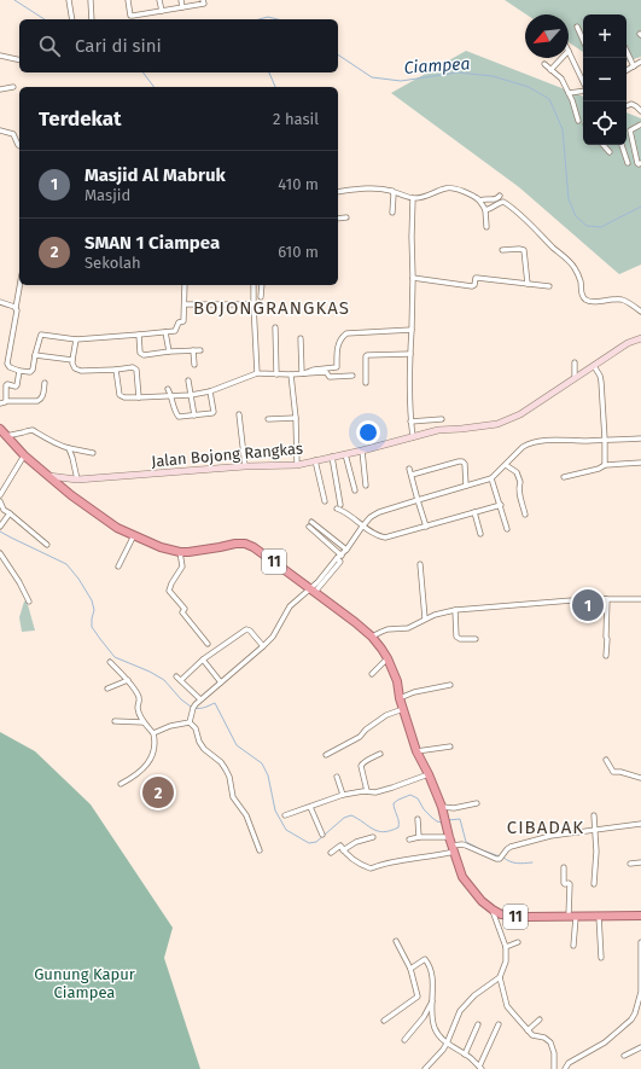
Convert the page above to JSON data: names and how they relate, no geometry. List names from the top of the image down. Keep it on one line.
{"streets":{"highway":["11"],"main road":["Jalan Bojong Rangkas"]},"crossings":[["Jalan Bojong Rangkas","11"]],"districts":["BOJONGRANGKAS","CIBADAK"],"water":["Ciampea"],"parks":["Gunung Kapur Ciampea"],"north":"bottom left","page":{"map_buttons":["+","−"],"search":"Cari di sini","heading":["Terdekat","2 hasil"],"list":[{"mark":"1","name":"Masjid Al Mabruk","note":"Masjid","value":"410 m"},{"mark":"2","name":"SMAN 1 Ciampea","note":"Sekolah","value":"610 m"}],"pins":["1","2"]}}
